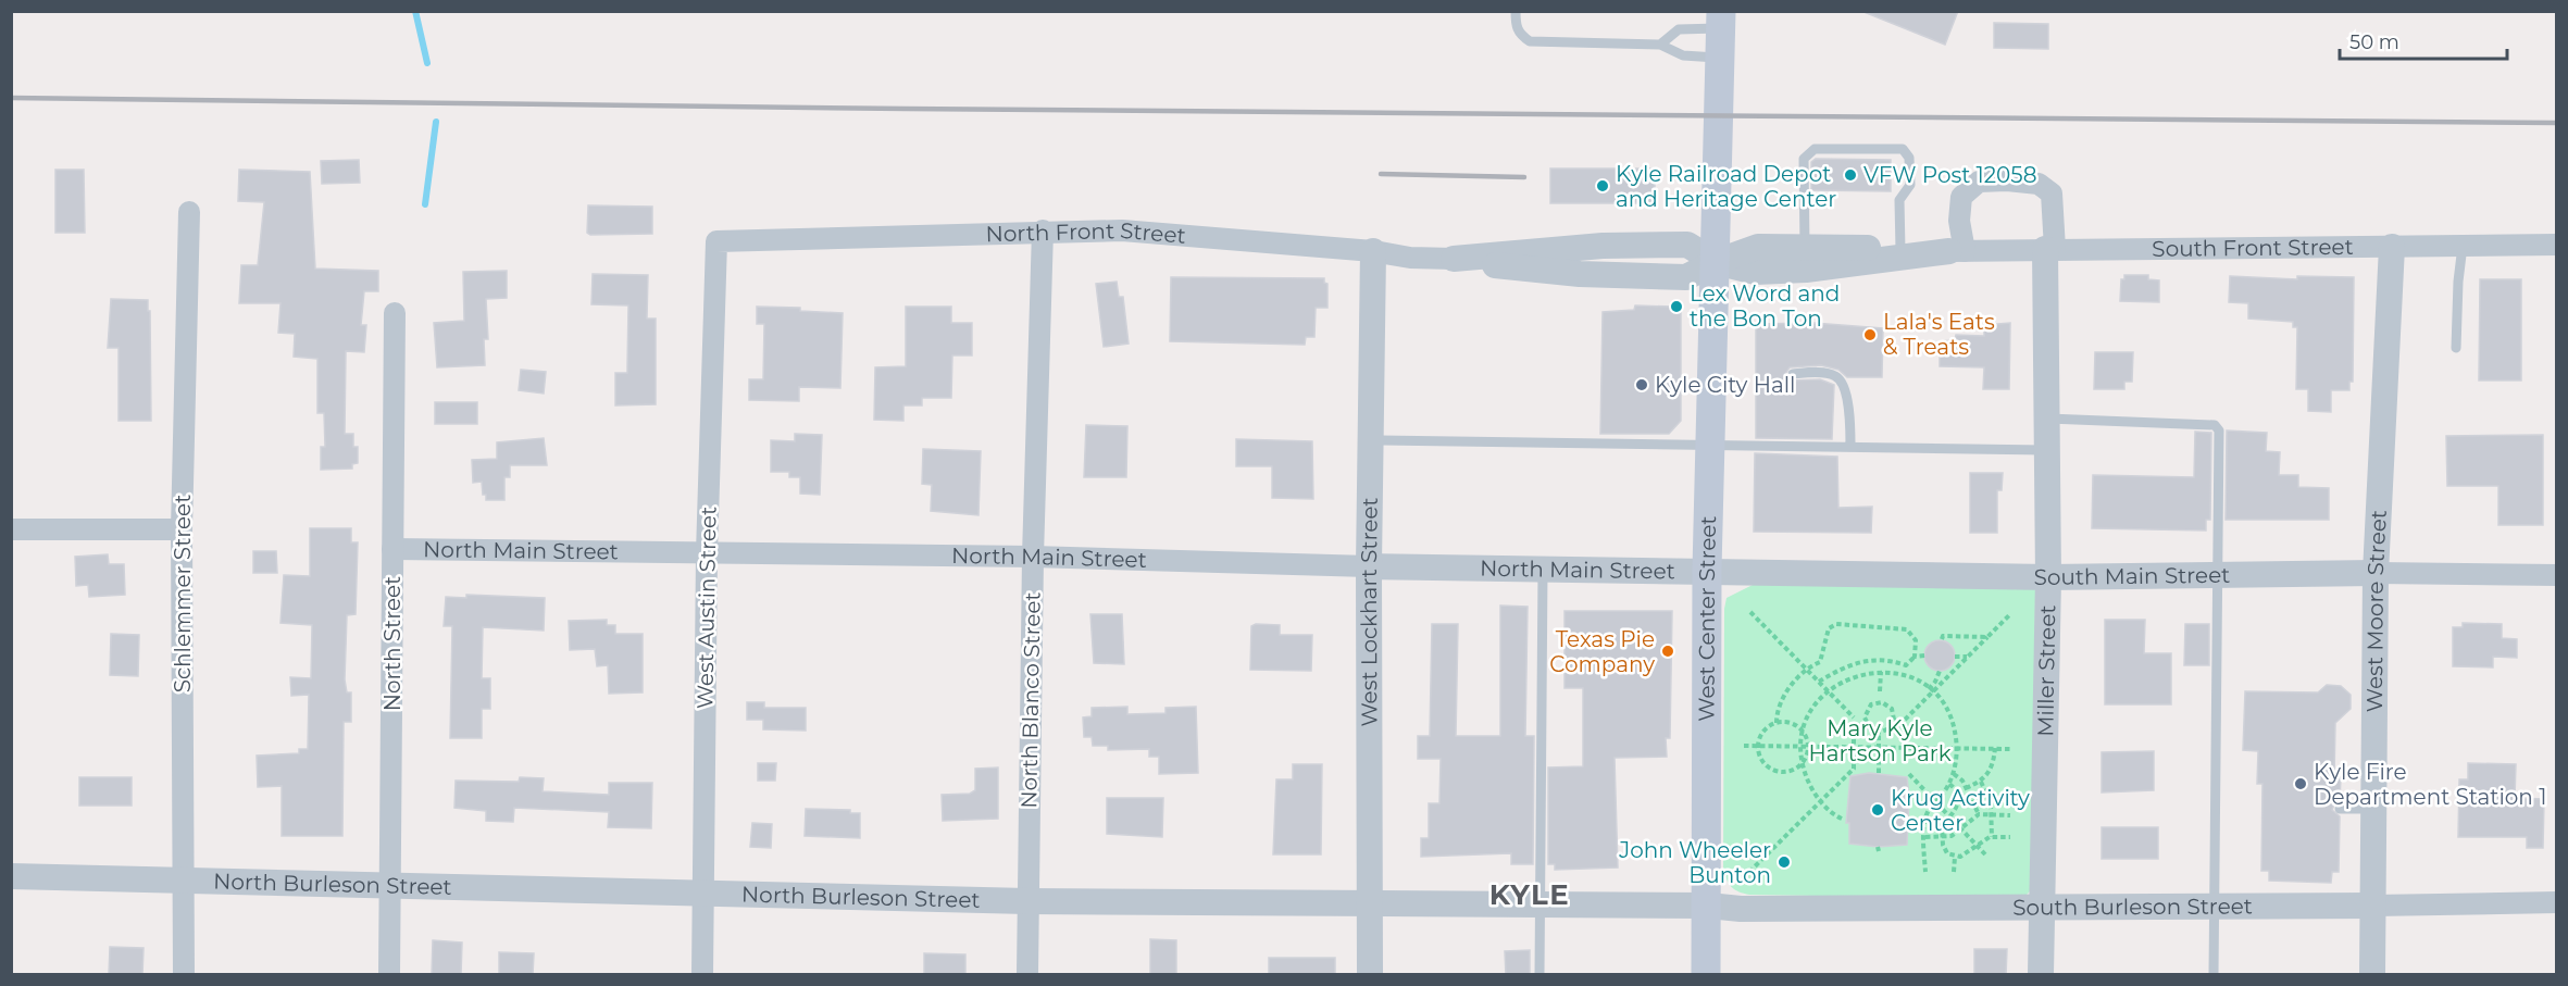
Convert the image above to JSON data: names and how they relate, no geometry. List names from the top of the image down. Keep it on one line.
{"streets":{"main road":["West Center Street"],"street":["North Front Street","South Front Street","North Main Street","South Main Street","Schlemmer Street","West Austin Street","West Moore Street","West Lockhart Street","North Street","Miller Street","North Blanco Street","North Burleson Street","South Burleson Street"]},"crossings":[["North Front Street","South Front Street"],["North Front Street","West Austin Street"],["North Front Street","West Lockhart Street"],["North Front Street","West Center Street"],["North Front Street","North Blanco Street"],["South Front Street","West Moore Street"],["South Front Street","West Center Street"],["South Front Street","Miller Street"],["North Main Street","South Main Street"],["North Main Street","West Austin Street"],["North Main Street","West Lockhart Street"],["North Main Street","West Center Street"],["North Main Street","North Street"],["North Main Street","North Blanco Street"],["South Main Street","West Moore Street"],["South Main Street","West Center Street"],["South Main Street","Miller Street"],["Schlemmer Street","North Burleson Street"],["West Austin Street","North Burleson Street"],["West Moore Street","South Burleson Street"],["West Lockhart Street","North Burleson Street"],["West Center Street","North Burleson Street"],["West Center Street","South Burleson Street"],["North Street","North Burleson Street"],["Miller Street","South Burleson Street"],["North Blanco Street","North Burleson Street"],["North Burleson Street","South Burleson Street"]],"districts":["KYLE"],"parks":["Mary Kyle Hartson Park"],"places":["VFW Post 12058","Kyle Railroad Depot and Heritage Center","Lex Word and the Bon Ton","Lala's Eats & Treats","Kyle City Hall","Texas Pie Company","Kyle Fire Department Station 1","Krug Activity Center","John Wheeler Bunton"],"scale_bar":"50 m"}
